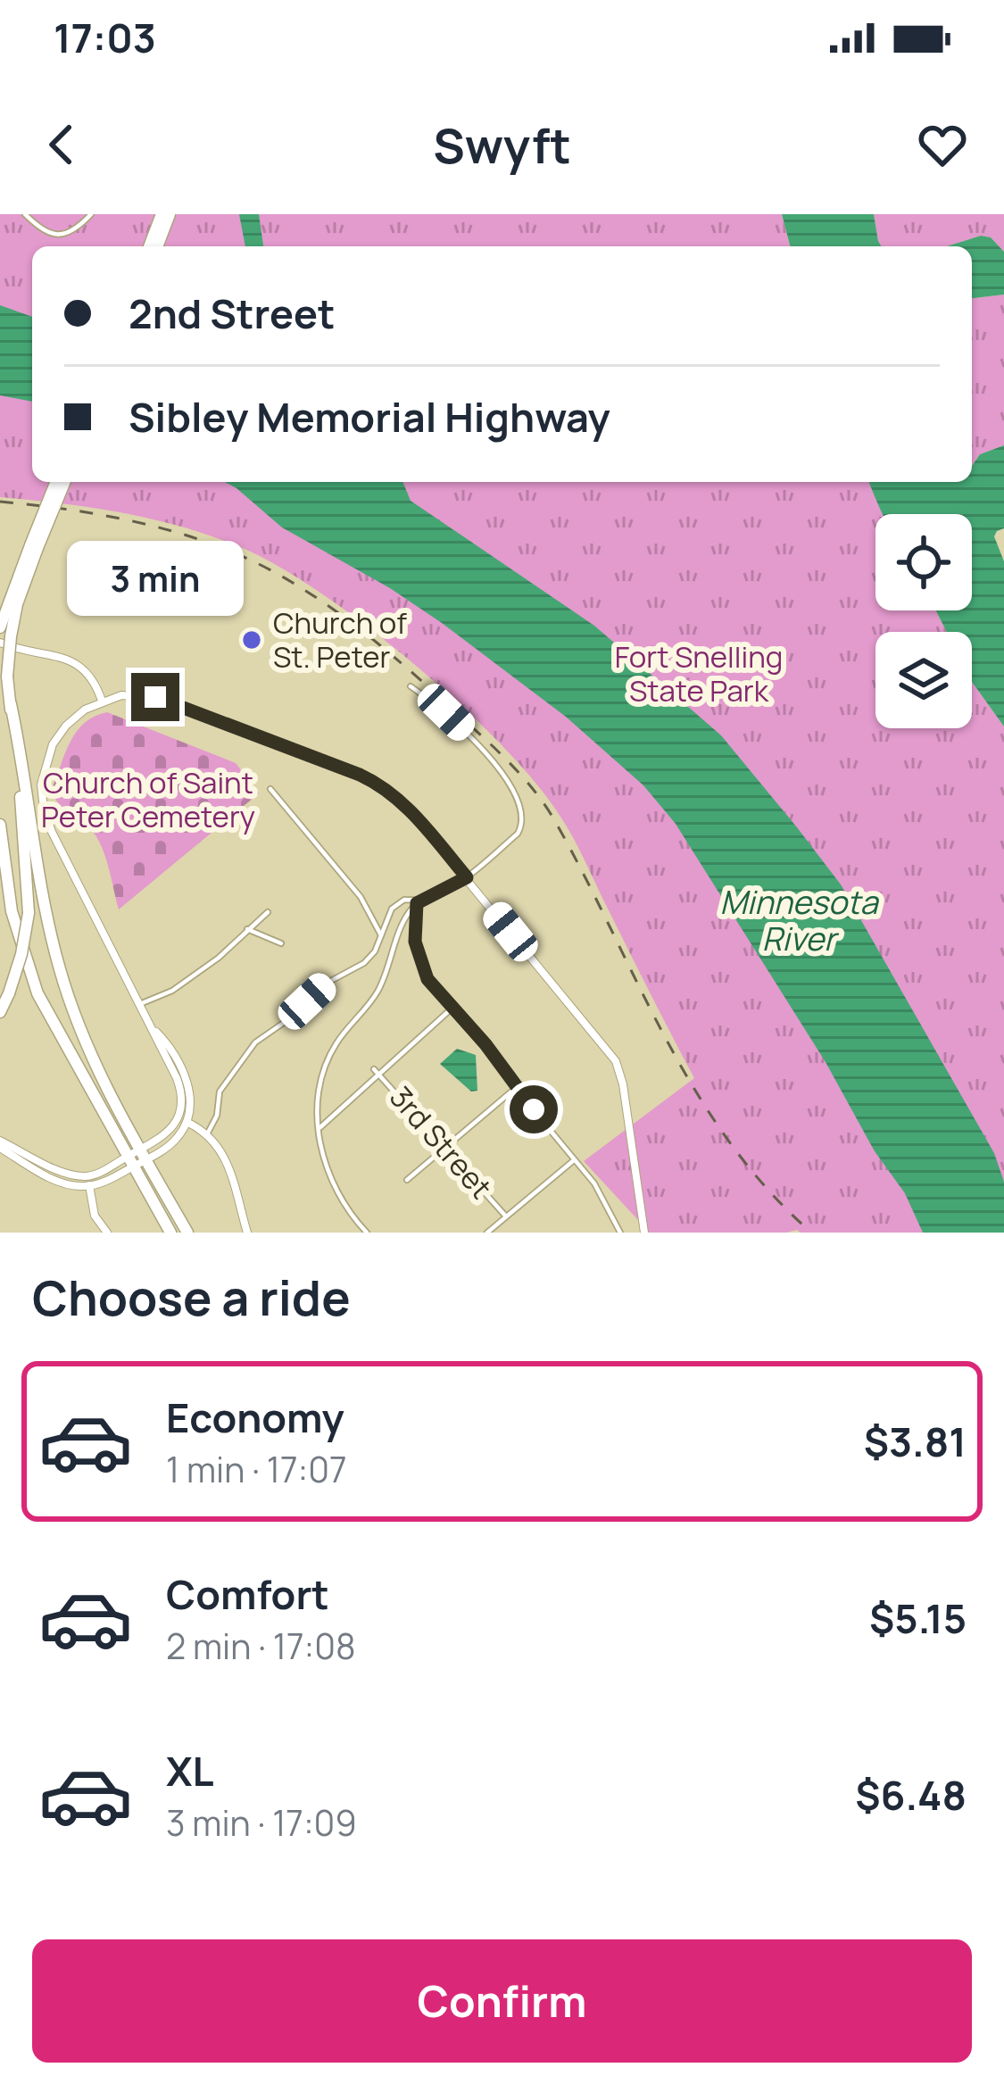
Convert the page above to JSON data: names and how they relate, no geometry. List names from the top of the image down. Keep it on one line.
{"streets":{"street":["3rd Street"]},"water":["Minnesota River"],"parks":["Fort Snelling State Park","Church of Saint Peter Cemetery"],"places":["Church of St. Peter"],"page":{"status":"17:03","header":"Swyft","banner":["2nd Street","Sibley Memorial Highway"],"bubble":"3 min","heading":"Choose a ride","list":[{"name":"Economy","note":"1 min · 17:07","value":"$3.81"},{"name":"Comfort","note":"2 min · 17:08","value":"$5.15"},{"name":"XL","note":"3 min · 17:09","value":"$6.48"}],"buttons":"Confirm"}}
